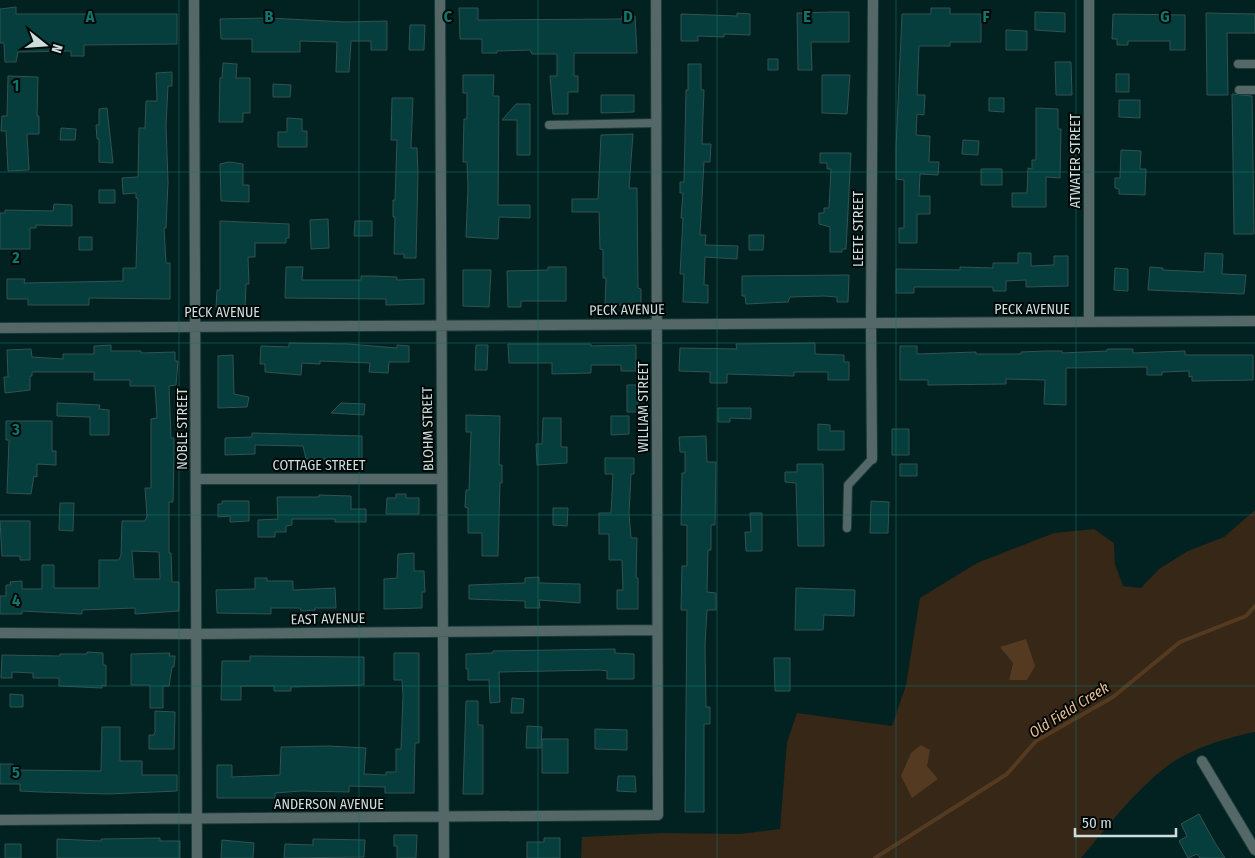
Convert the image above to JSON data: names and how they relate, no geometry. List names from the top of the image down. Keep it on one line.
{"streets":{"street":["ATWATER STREET","LEETE STREET","PECK AVENUE","WILLIAM STREET","NOBLE STREET","BLOHM STREET","COTTAGE STREET","EAST AVENUE","ANDERSON AVENUE"]},"crossings":[["ATWATER STREET","PECK AVENUE"],["LEETE STREET","PECK AVENUE"],["PECK AVENUE","WILLIAM STREET"],["PECK AVENUE","NOBLE STREET"],["PECK AVENUE","BLOHM STREET"],["WILLIAM STREET","EAST AVENUE"],["WILLIAM STREET","ANDERSON AVENUE"],["NOBLE STREET","COTTAGE STREET"],["NOBLE STREET","EAST AVENUE"],["NOBLE STREET","ANDERSON AVENUE"],["BLOHM STREET","COTTAGE STREET"],["BLOHM STREET","EAST AVENUE"],["BLOHM STREET","ANDERSON AVENUE"]],"water":["Old Field Creek"],"scale_bar":"50 m","north":"right","grid":{"columns":["A","B","C","D","E","F","G"],"rows":["1","2","3","4","5"]}}
